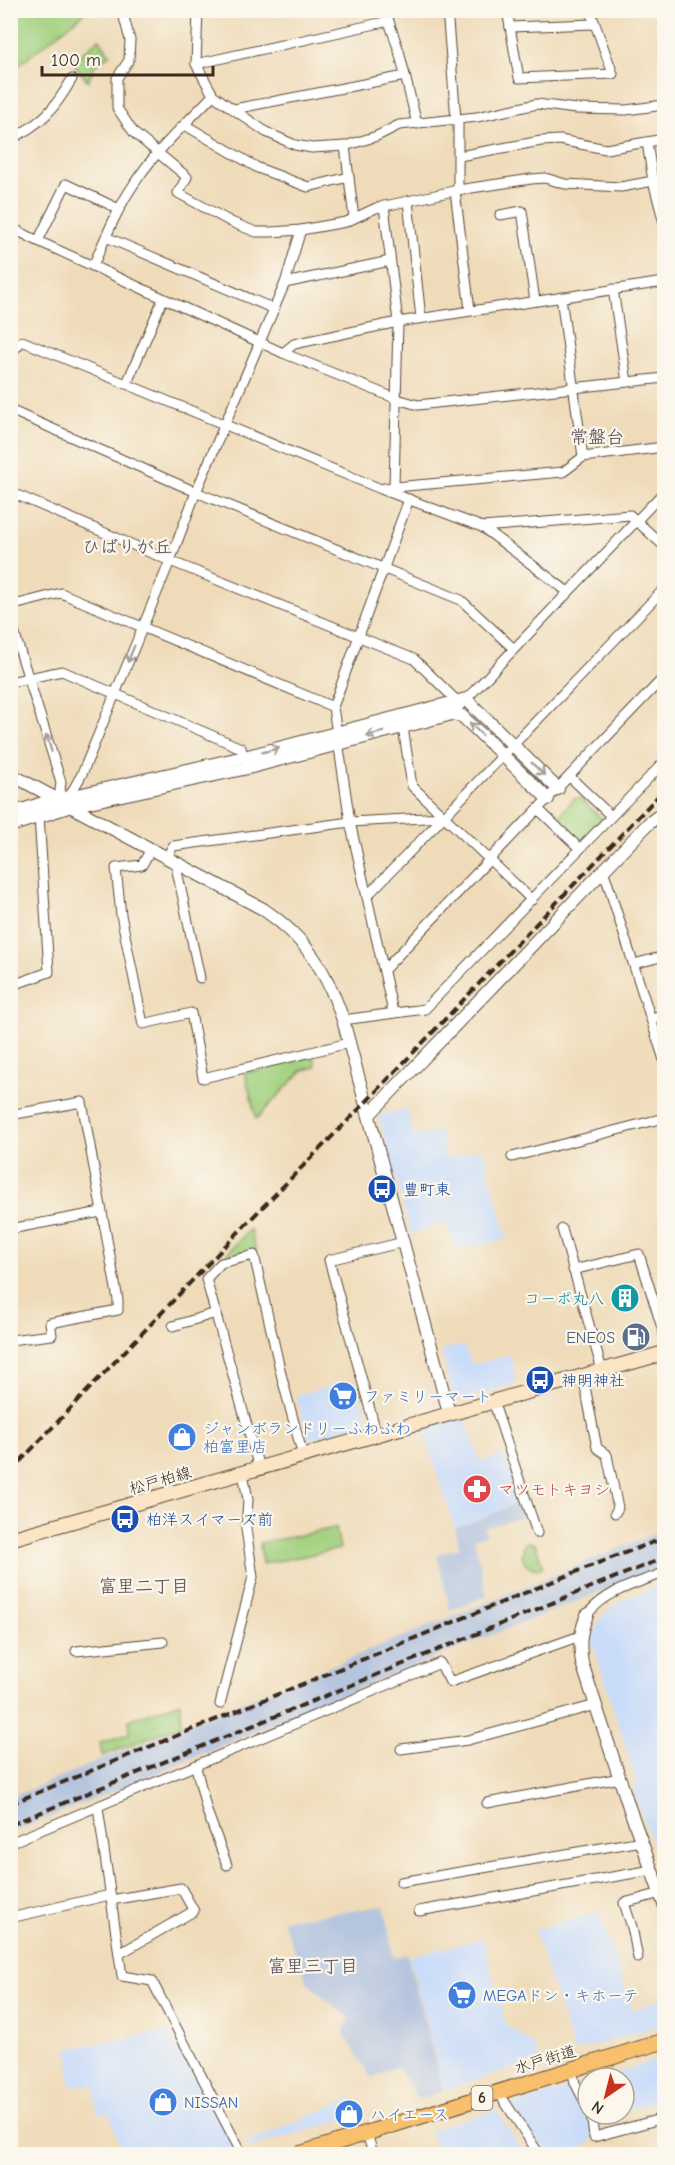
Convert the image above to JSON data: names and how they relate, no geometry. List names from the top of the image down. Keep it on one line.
{"streets":{"highway":["水戸街道","6"],"main road":["松戸柏線"]},"districts":["常盤台","ひばりが丘","富里二丁目","富里三丁目"],"places":{"bus stop":["豊町東","神明神社","柏洋スイマーズ前"],"building":["コーポ丸八"],"fuel station":["ENEOS"],"supermarket":["ファミリーマート","MEGAドン・キホーテ"],"shop":["ジャンボランドリーふわふわ 柏富里店","NISSAN","ハイエース"],"pharmacy":["マツモトキヨシ"]},"scale_bar":"100 m","north":"bottom left"}
